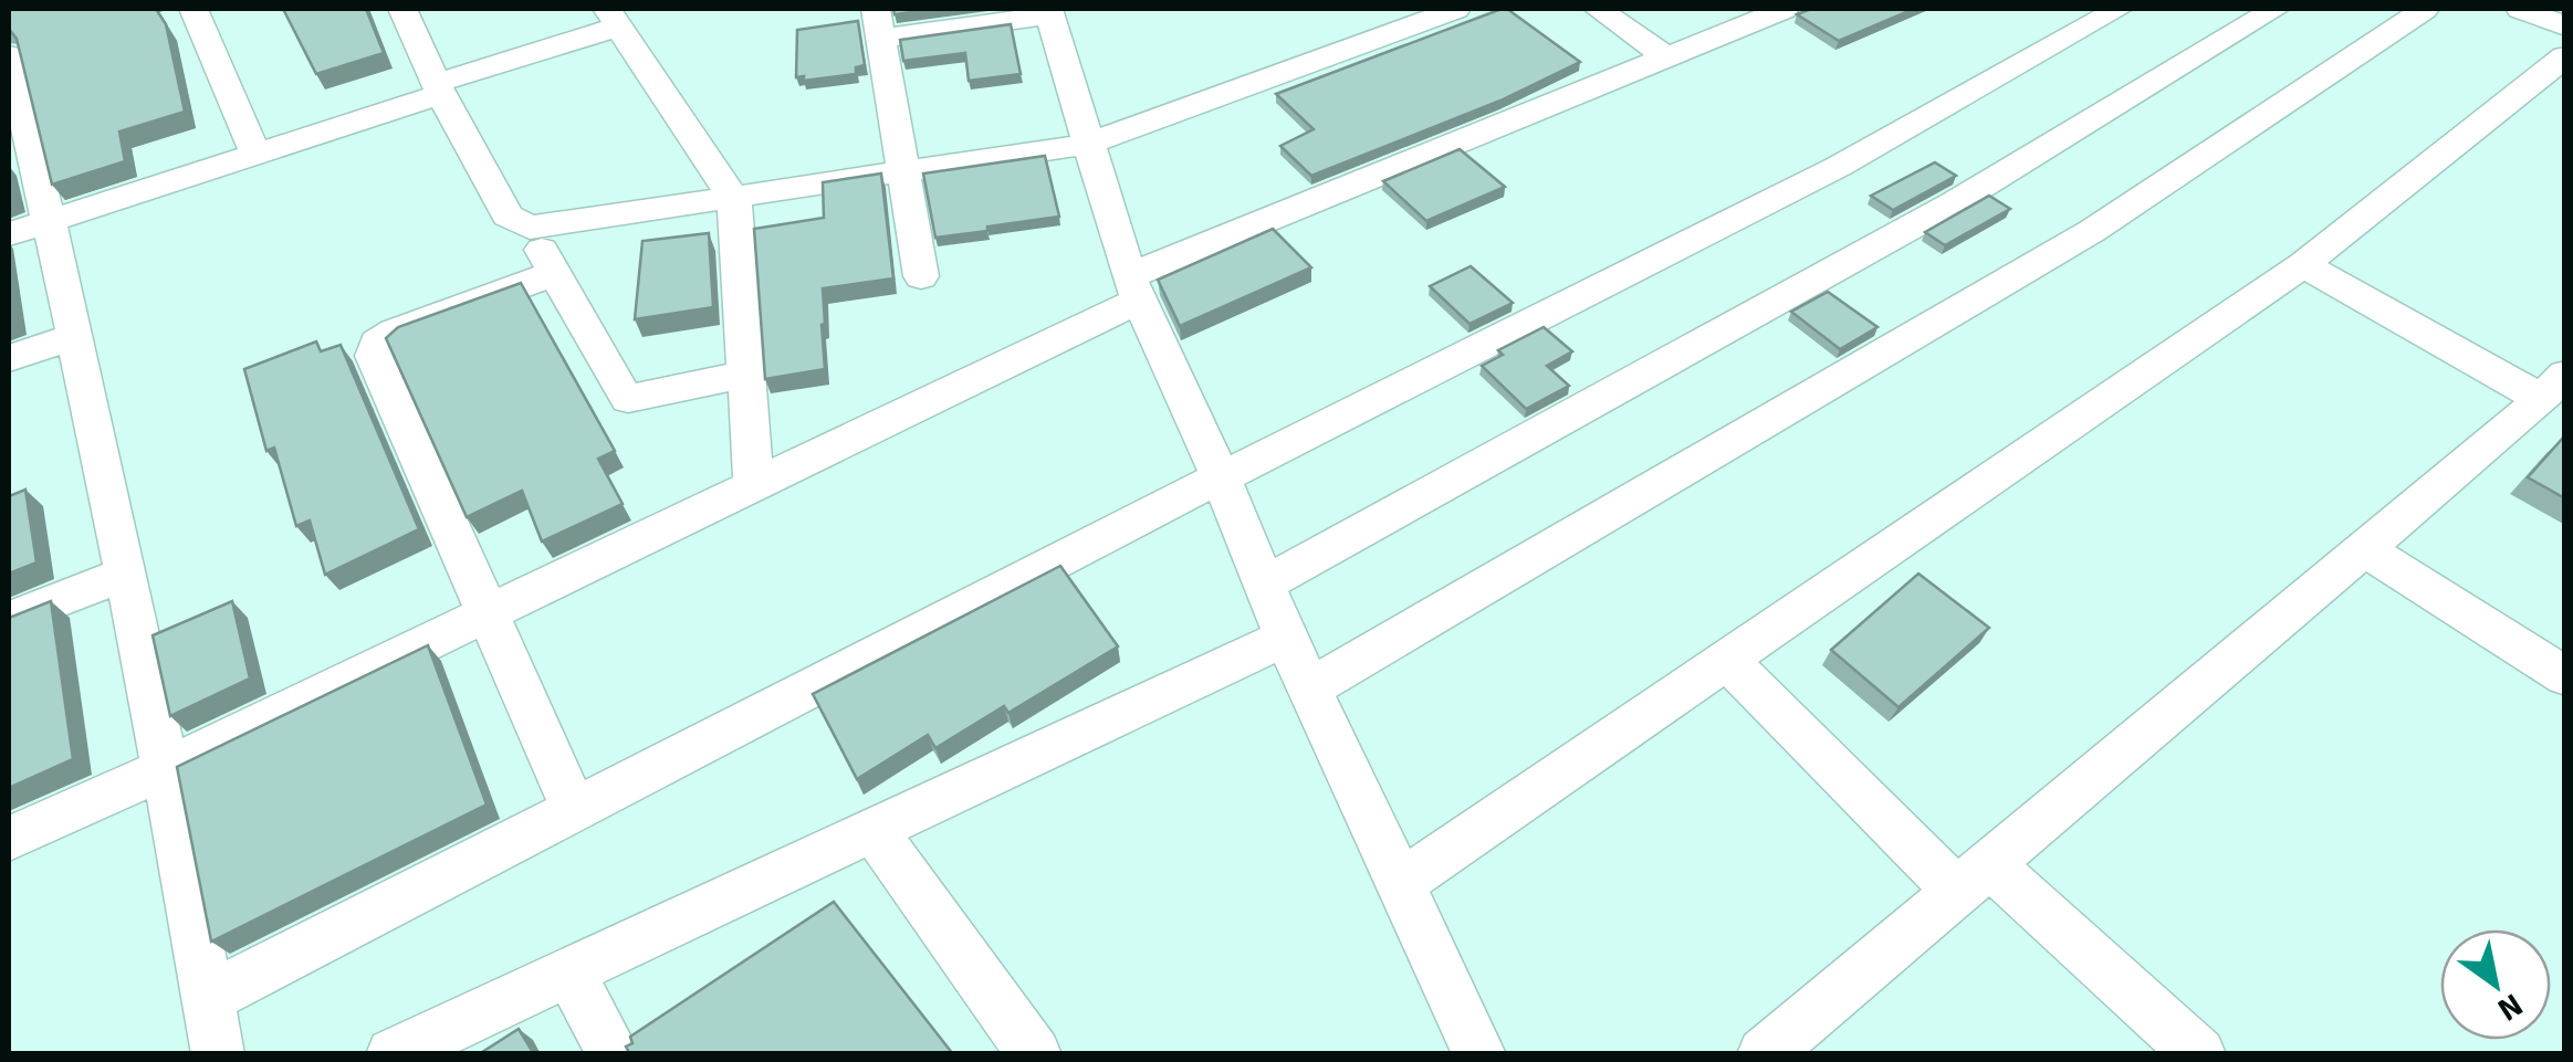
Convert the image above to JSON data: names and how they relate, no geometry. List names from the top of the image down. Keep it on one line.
{"north":"bottom right"}
